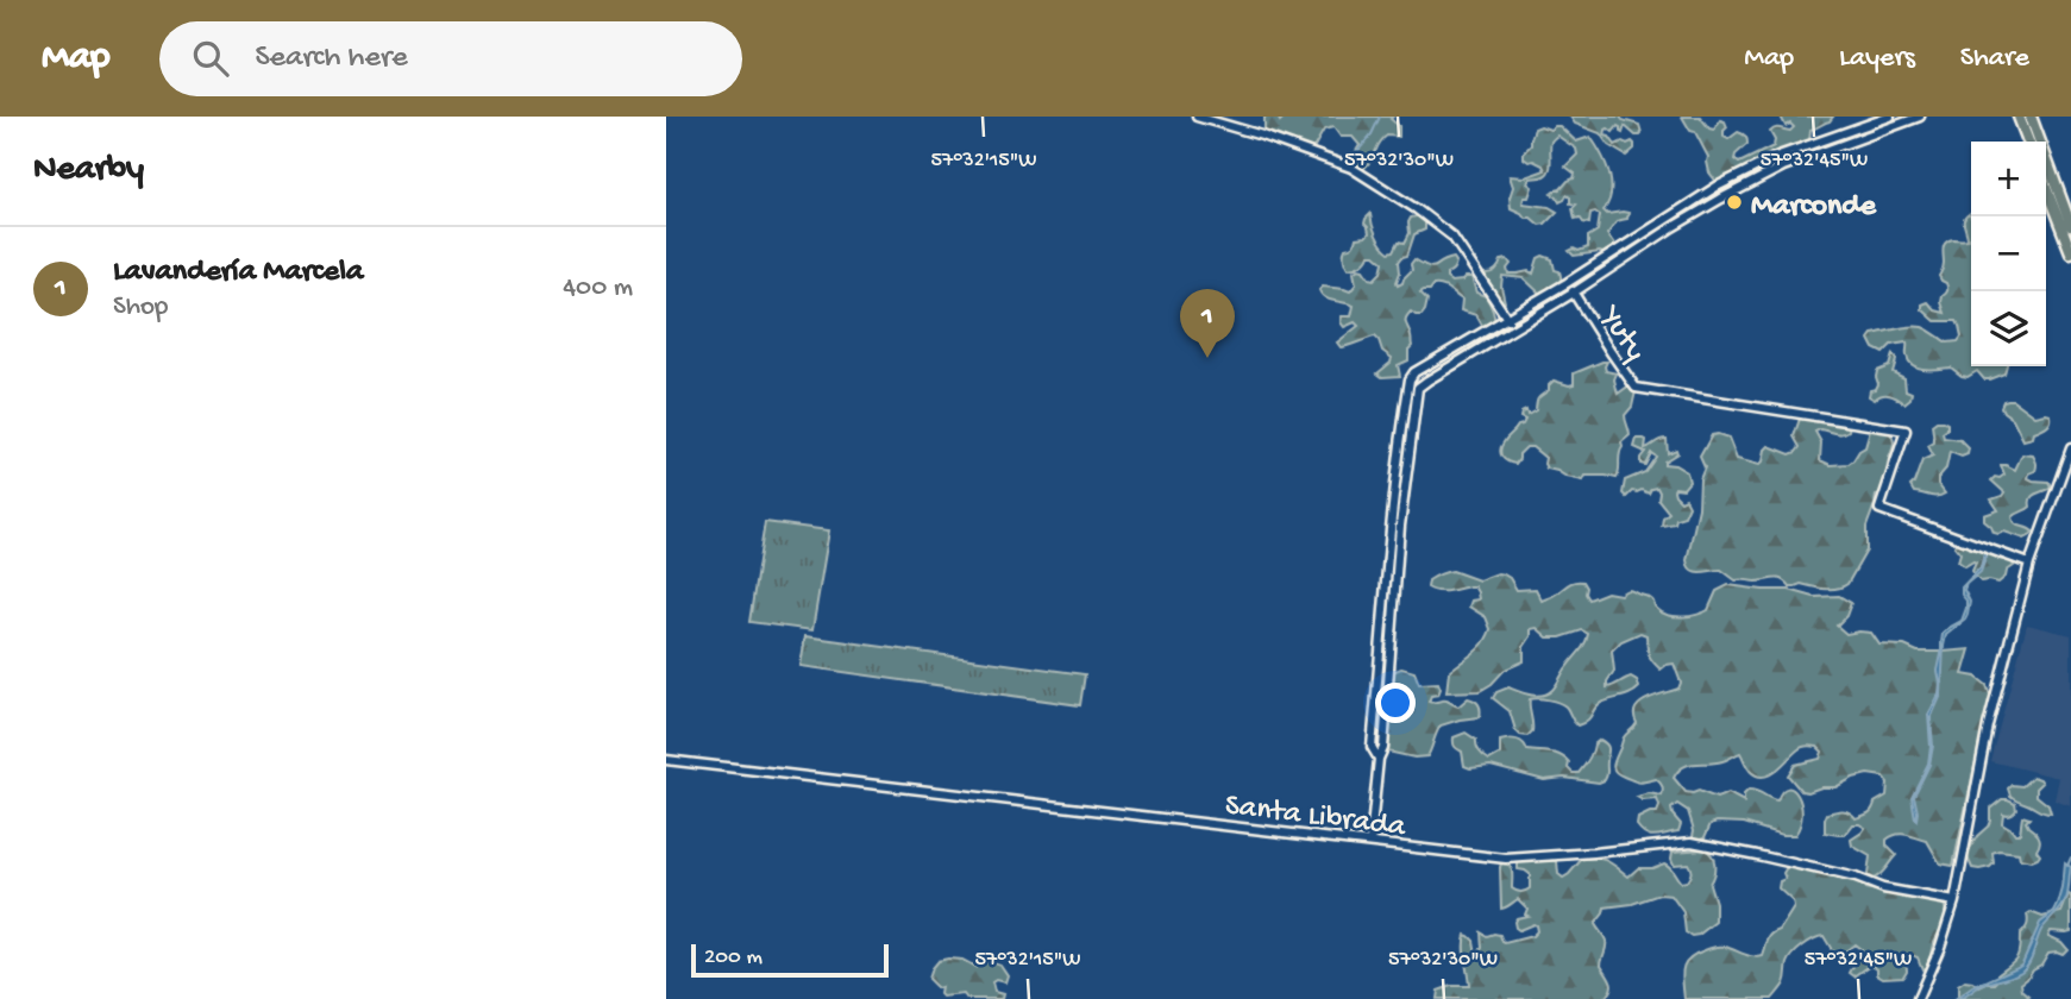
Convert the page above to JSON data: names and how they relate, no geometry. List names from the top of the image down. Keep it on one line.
{"streets":{"street":["Yuty","Santa Librada"]},"places":["Marconde"],"scale_bar":"200 m","page":{"header":"Map","search":"Search here","nav":["Map","Layers","Share"],"heading":"Nearby","map_buttons":["+","−"],"list":[{"mark":"1","name":"Lavandería Marcela","note":"Shop","value":"400 m"}],"pins":"1","scale":"200 m"},"coordinates":["57°32'15\"W","57°32'30\"W","57°32'45\"W"]}
